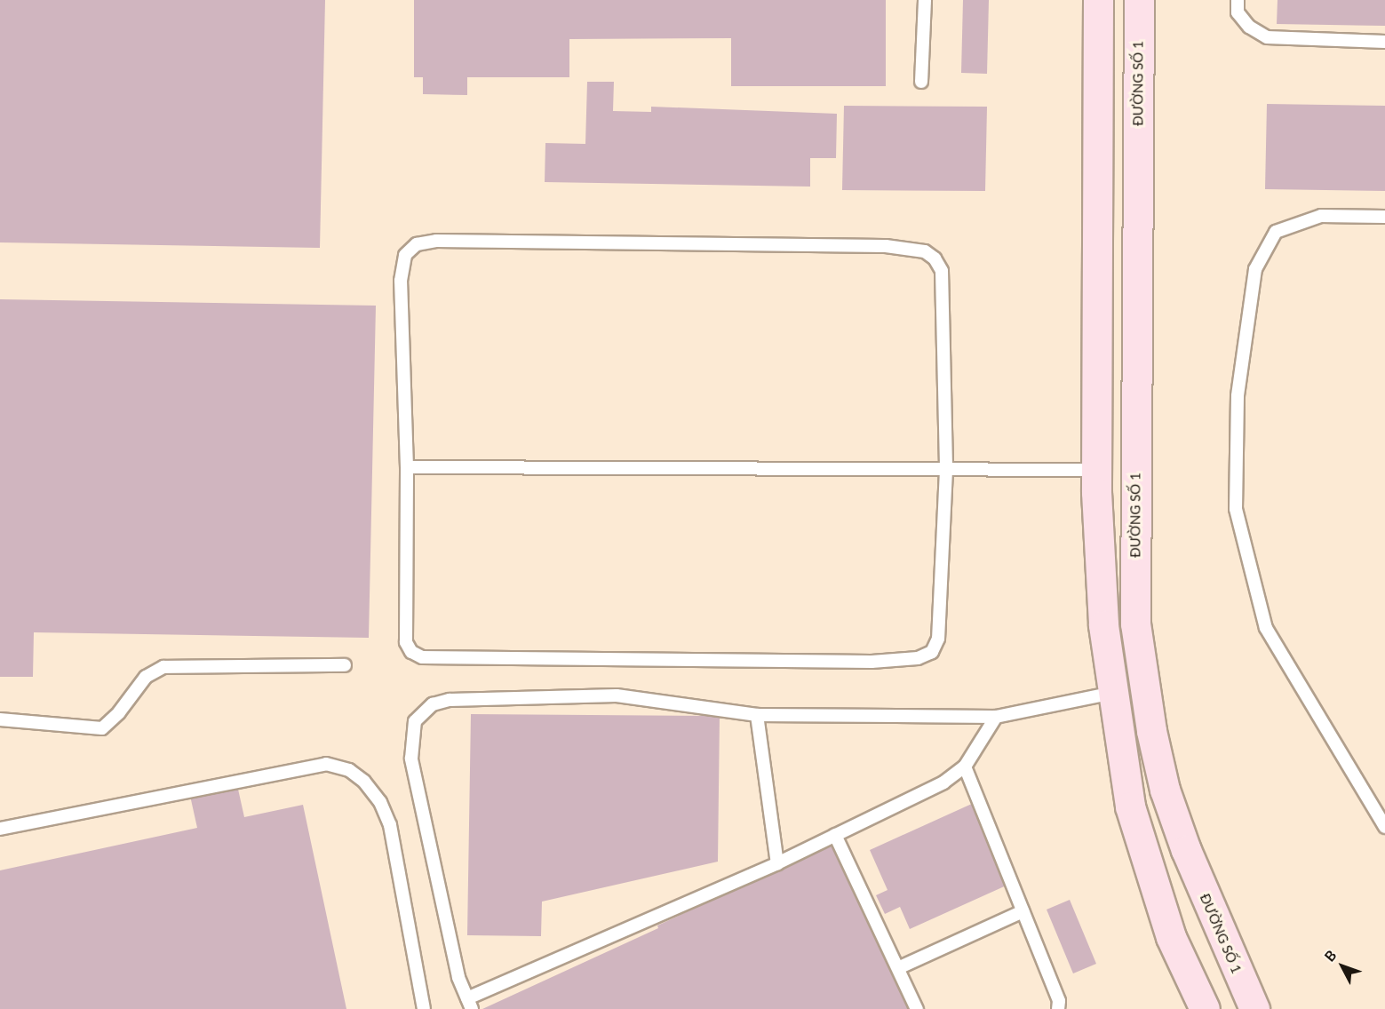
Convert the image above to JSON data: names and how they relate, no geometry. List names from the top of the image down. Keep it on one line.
{"streets":{"street":["ĐƯỜNG SỐ 1"]},"north":"top left"}
